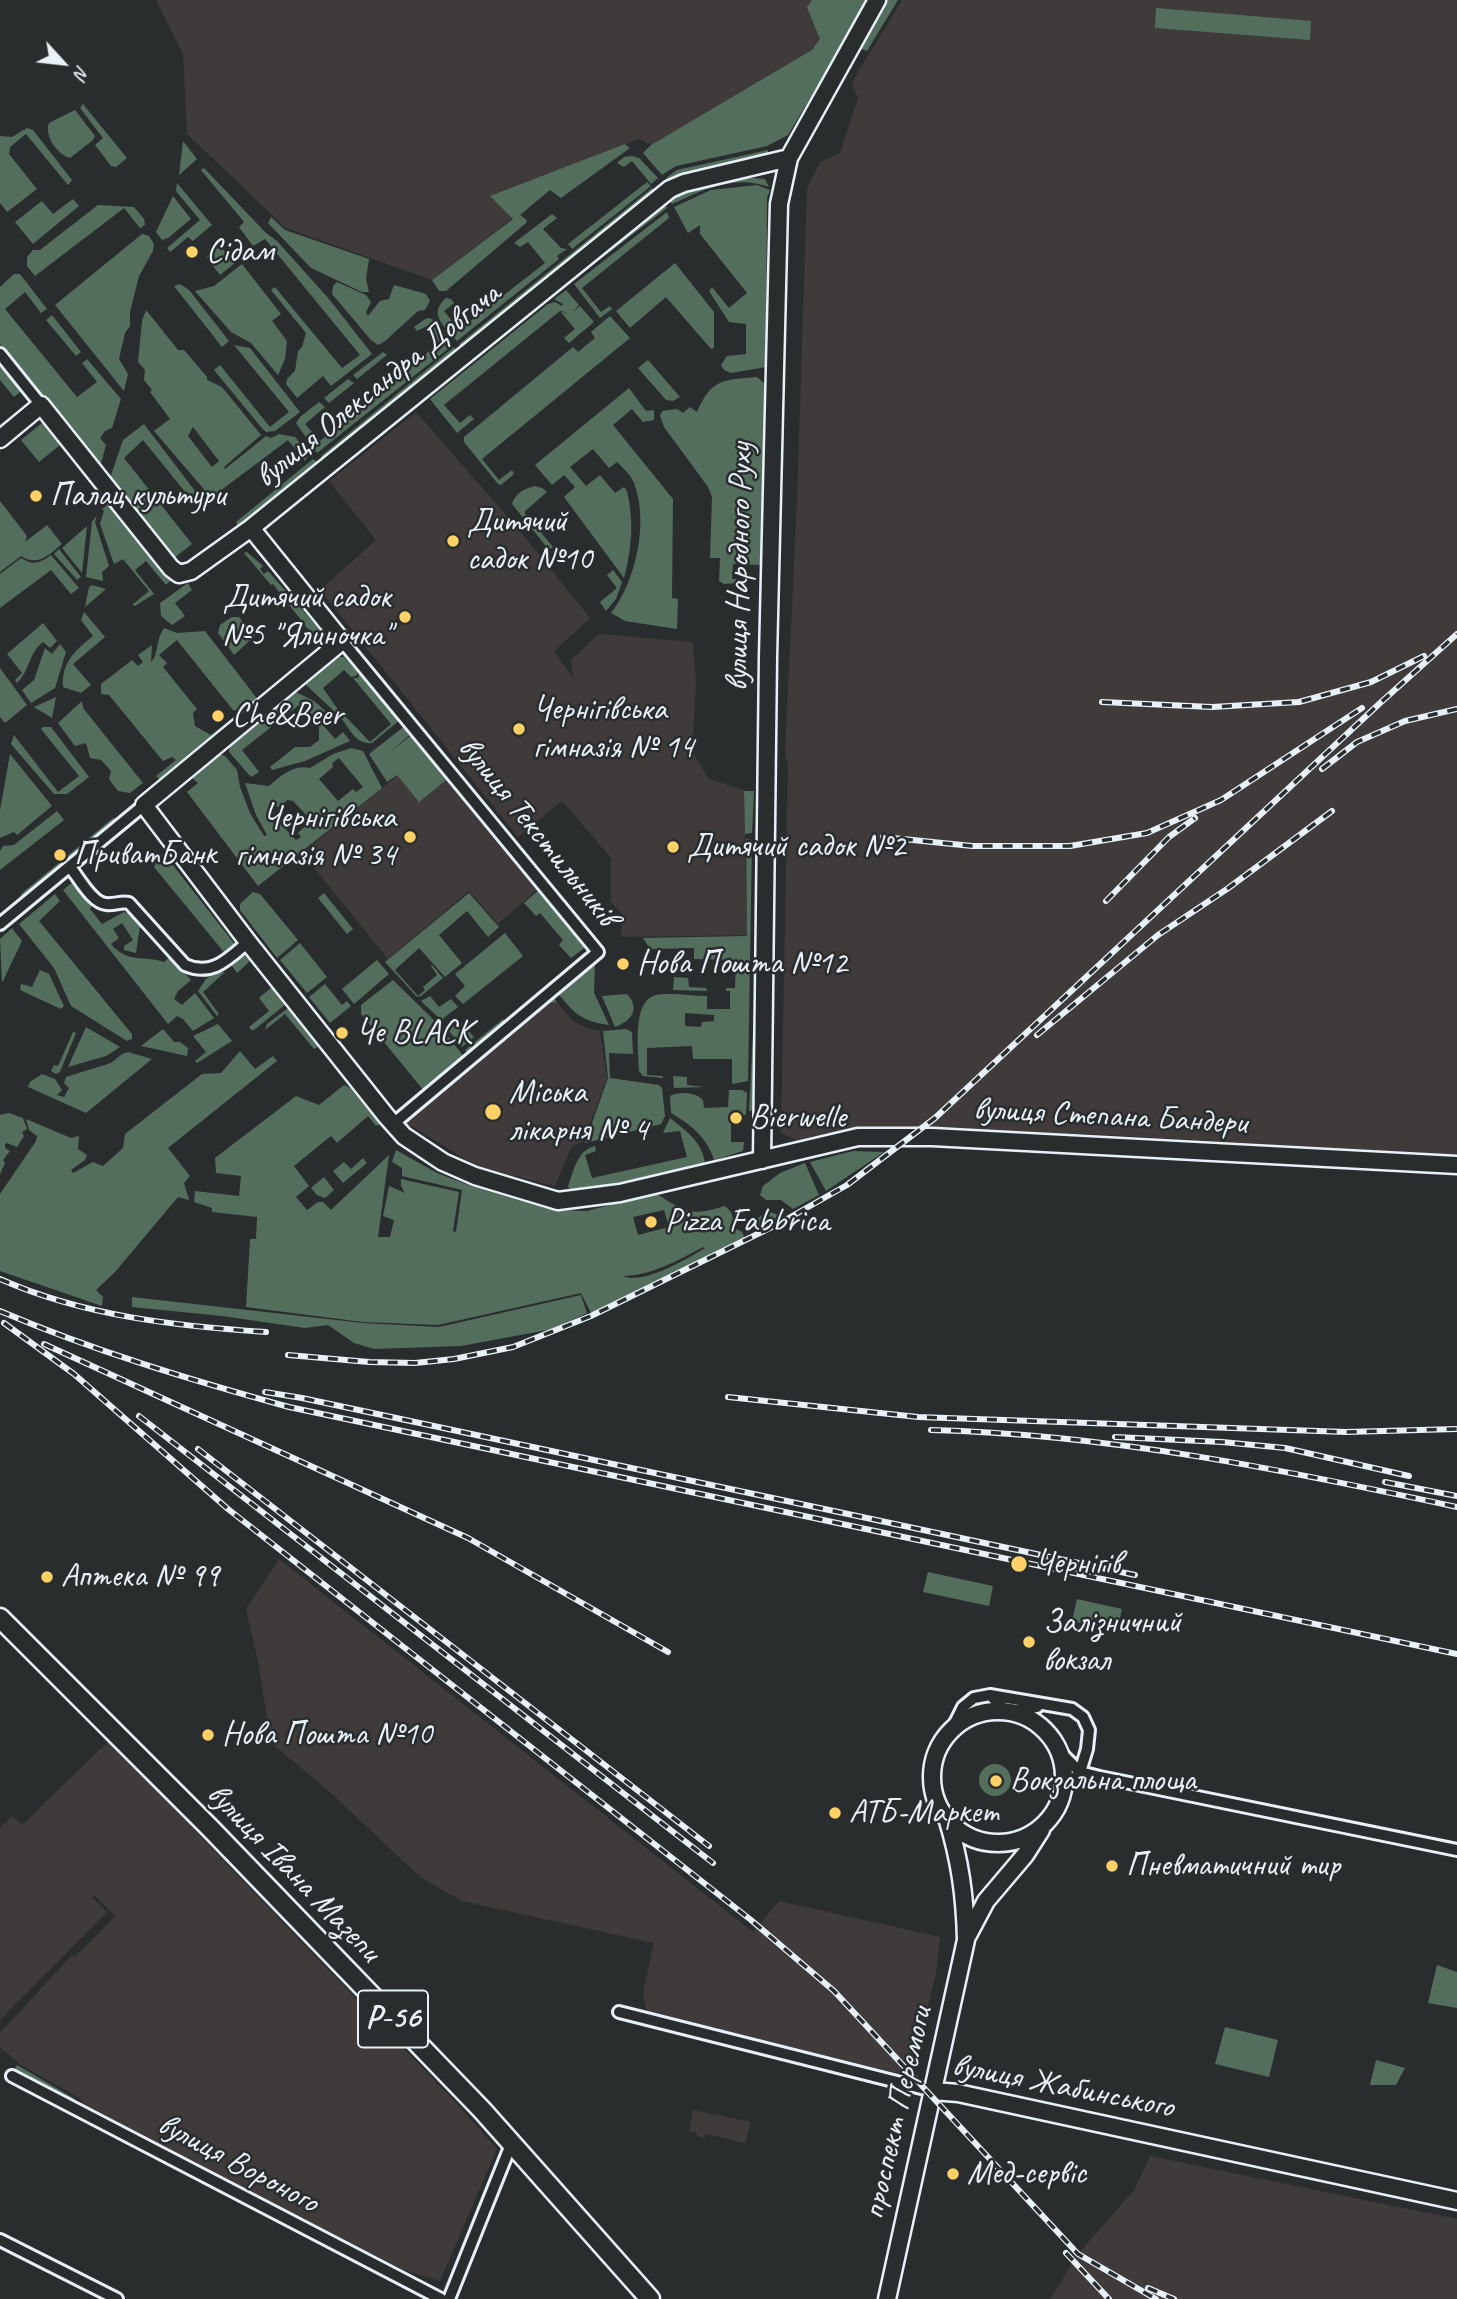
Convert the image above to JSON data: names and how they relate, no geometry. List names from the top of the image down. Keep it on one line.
{"streets":{"main road":["вулиця Івана Мазепи","Р-56"],"street":["вулиця Олександра Довгача","вулиця Народного Руху","вулиця Текстильників","вулиця Степана Бандери","вулиця Жабинського","проспект Перемоги","вулиця Вороного"]},"crossings":[["вулиця Олександра Довгача","вулиця Народного Руху"],["вулиця Олександра Довгача","вулиця Текстильників"],["вулиця Народного Руху","вулиця Степана Бандери"],["вулиця Жабинського","проспект Перемоги"]],"places":["Сідам","Палац культури","Дитячий садок №10","Дитячий садок №5 \"Ялиночка\"","Che&Beer","Чернігівська гімназія № 14","Чернігівська гімназія № 34","Дитячий садок №2","ПриватБанк","Нова Пошта №12","Че BLACK","Міська лікарня № 4","Bierwelle","Pizza Fabbrica","Чернігів","Аптека № 99","Залізничний вокзал","Нова Пошта №10","Вокзальна площа","АТБ-Маркет","Пневматичний тир","Мед-сервіс"],"north":"bottom right"}
